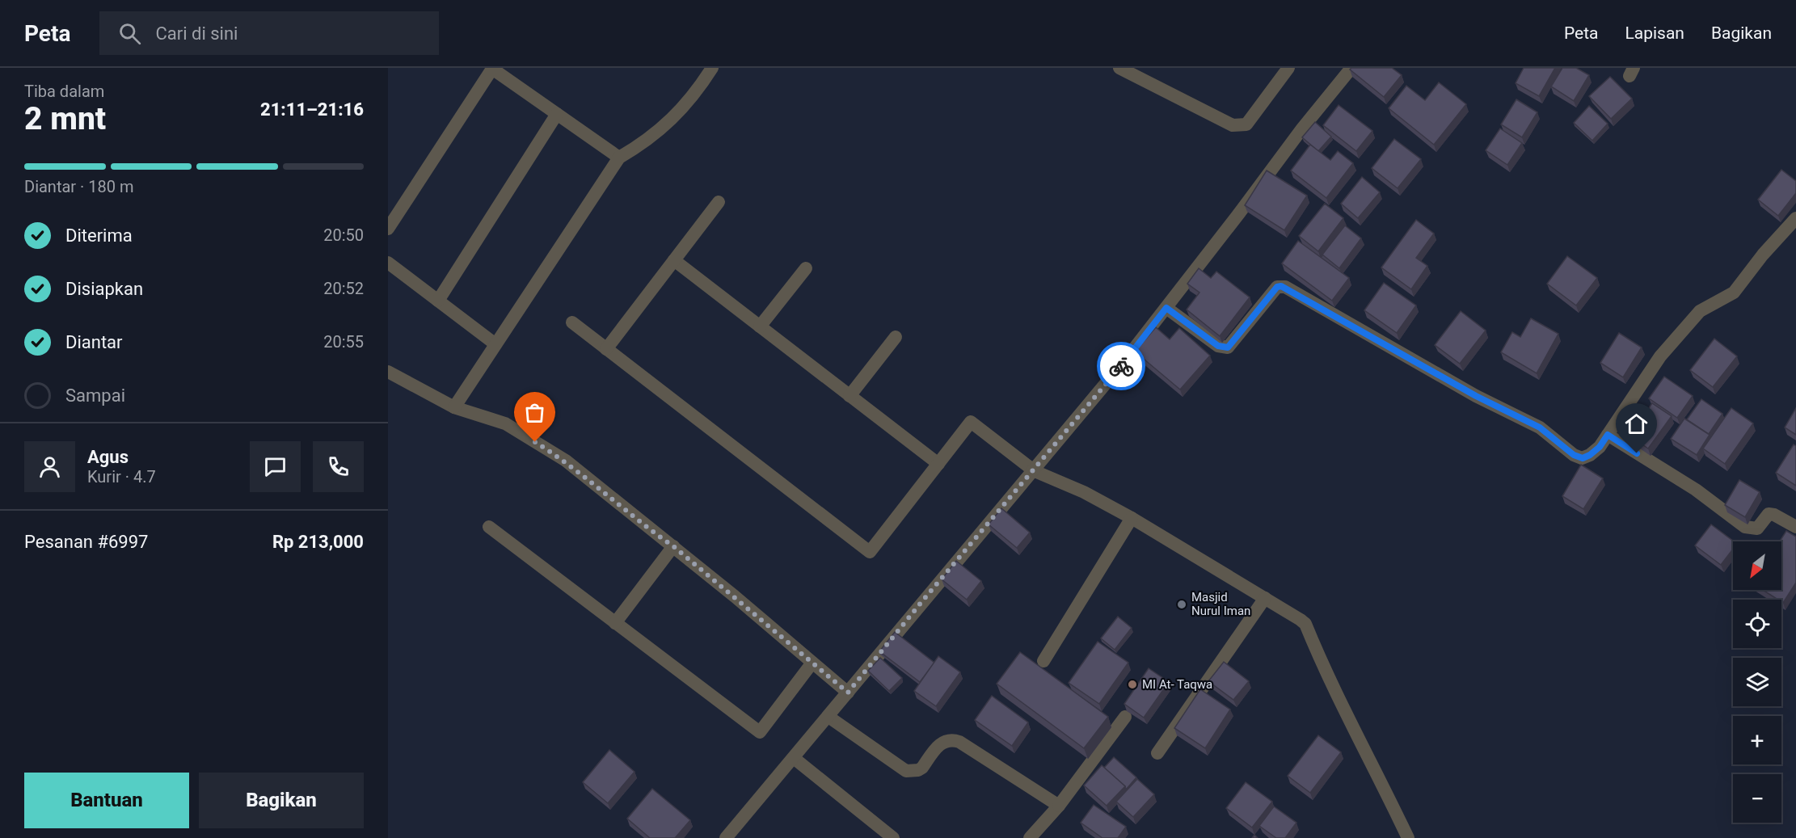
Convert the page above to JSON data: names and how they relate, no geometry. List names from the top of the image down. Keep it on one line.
{"places":["Masjid Nurul Iman","MI At- Taqwa"],"north":"bottom left","page":{"header":"Peta","search":"Cari di sini","nav":["Peta","Lapisan","Bagikan"],"heading":["2 mnt","Tiba dalam","21:11–21:16"],"panel":["Agus","Kurir · 4.7","Pesanan #6997","Rp 213,000"],"bar":"Diantar · 180 m","list":[["Diterima","20:50"],["Disiapkan","20:52"],["Diantar","20:55"],"Sampai"],"map_buttons":["+","−"],"buttons":["Bantuan","Bagikan"]}}
